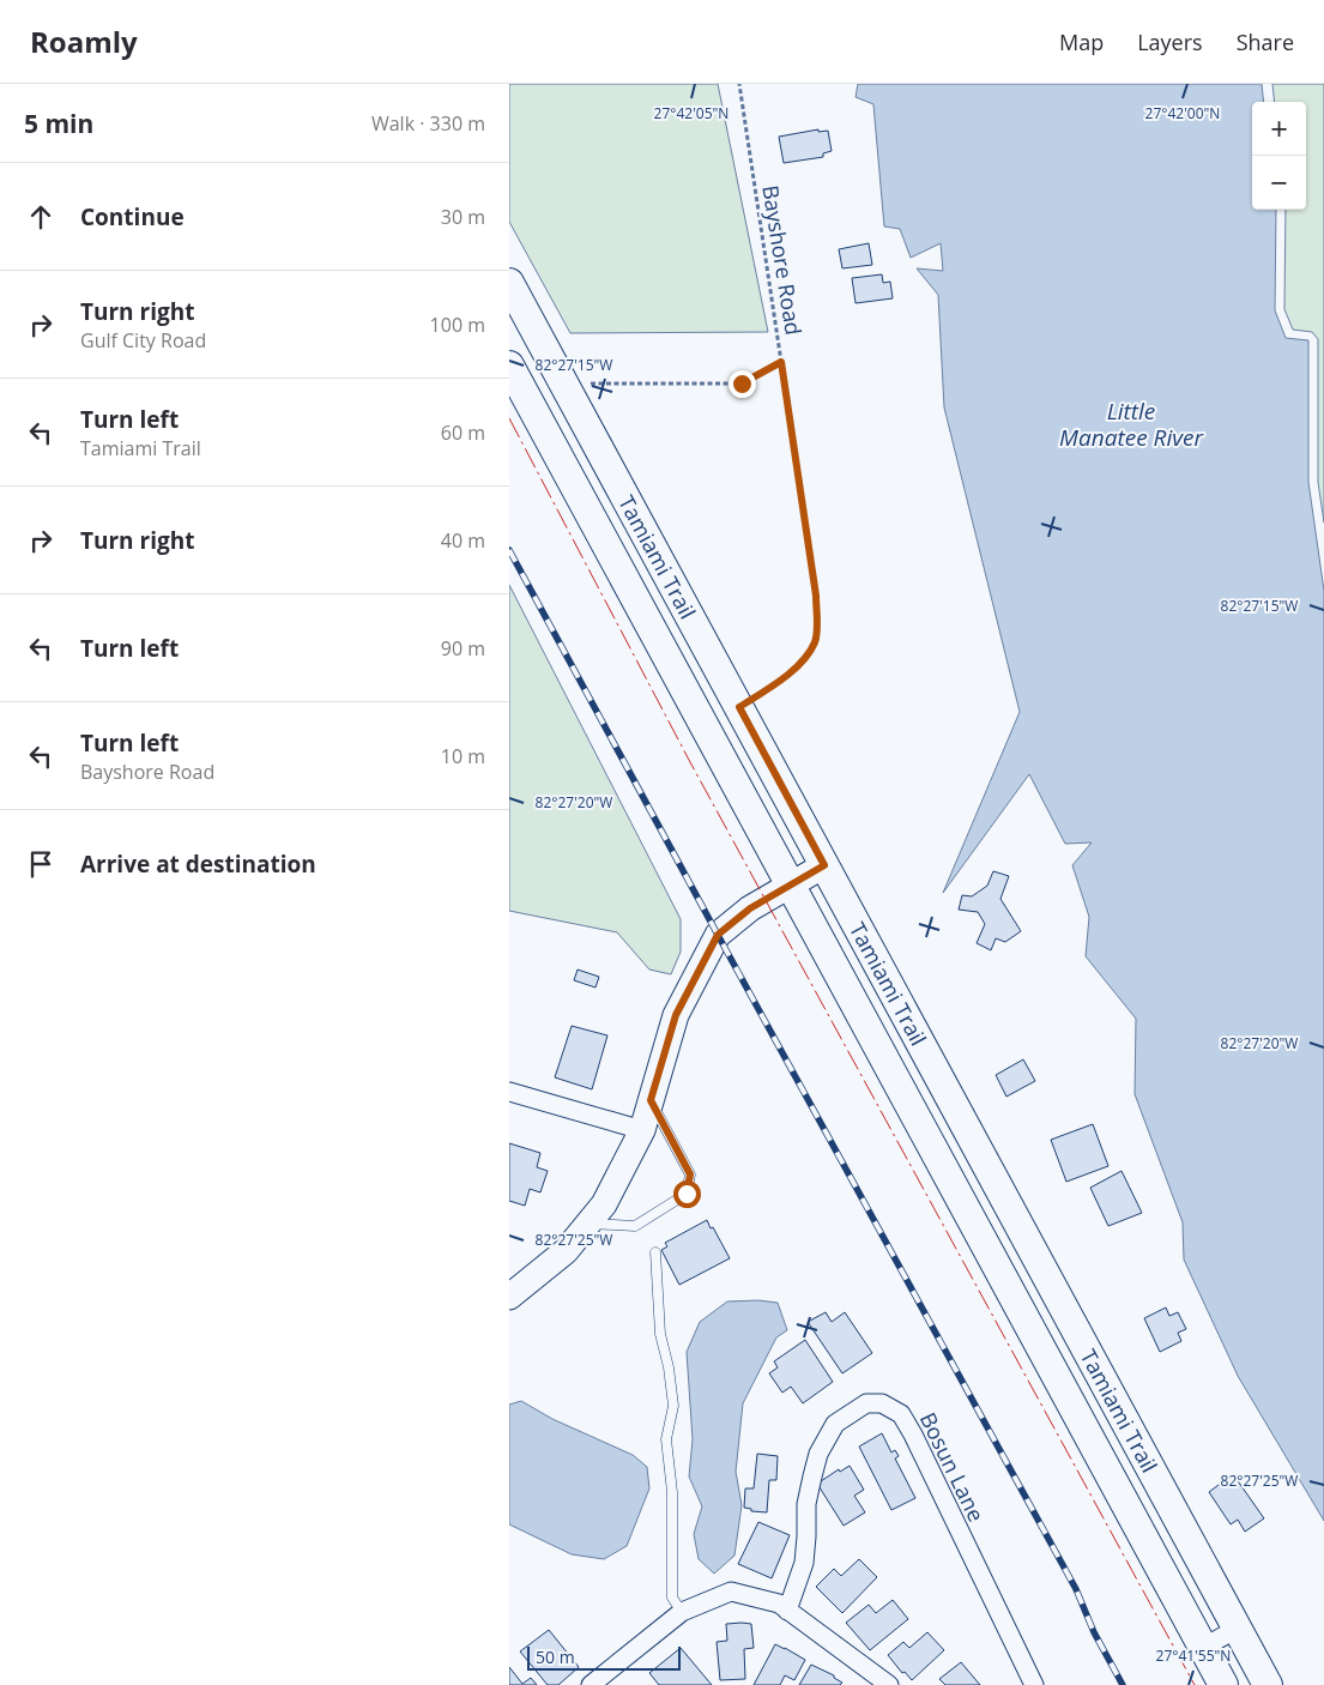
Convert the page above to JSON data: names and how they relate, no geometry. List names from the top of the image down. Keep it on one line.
{"streets":{"main road":["Tamiami Trail"],"street":["Bosun Lane"],"path":["Bayshore Road"]},"crossings":[["Bayshore Road","Tamiami Trail"]],"water":["Little Manatee River"],"scale_bar":"50 m","page":{"header":"Roamly","nav":["Map","Layers","Share"],"heading":["5 min","Walk · 330 m"],"map_buttons":["+","−"],"list":[["Continue","30 m"],["Turn right","Gulf City Road","100 m"],["Turn left","Tamiami Trail","60 m"],["Turn right","40 m"],["Turn left","90 m"],["Turn left","Bayshore Road","10 m"],"Arrive at destination"],"scale":"50 m"},"coordinates":["27°42'05\"N","27°42'00\"N","82°27'15\"W","82°27'20\"W","82°27'25\"W","27°41'55\"N"]}
